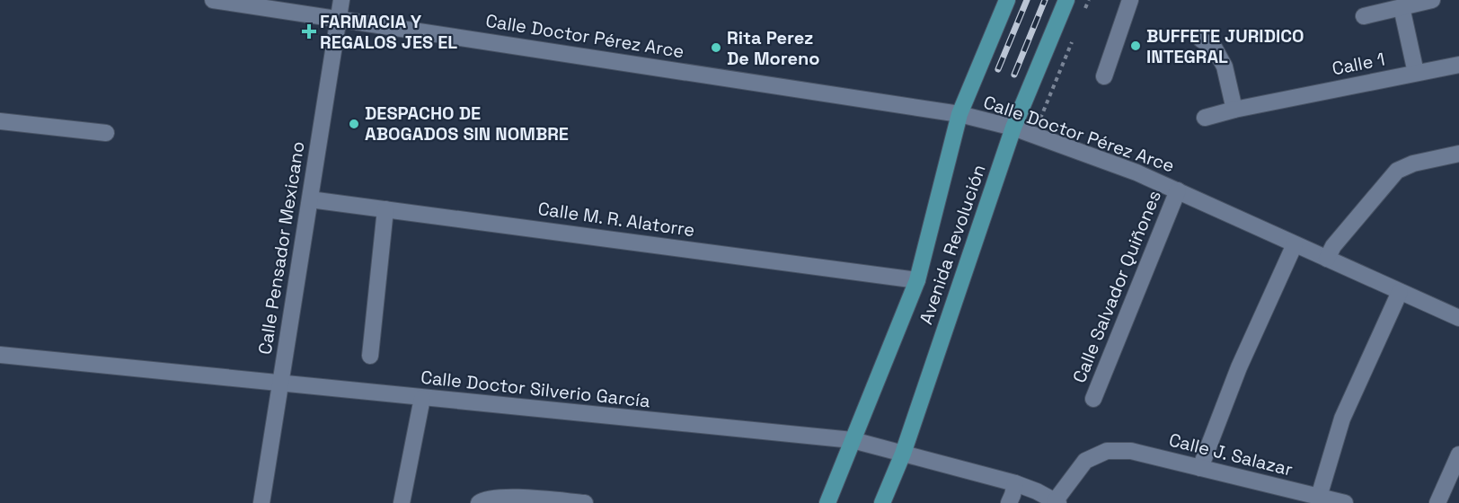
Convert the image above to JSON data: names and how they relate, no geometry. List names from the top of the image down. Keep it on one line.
{"streets":{"main road":["Avenida Revolución"],"street":["Calle Doctor Pérez Arce","Calle 1","Calle M. R. Alatorre","Calle Pensador Mexicano","Calle Salvador Quiñones","Calle Doctor Silverio García","Calle J. Salazar"]},"crossings":[["Calle Doctor Pérez Arce","Avenida Revolución"],["Calle Doctor Pérez Arce","Calle Pensador Mexicano"],["Calle Doctor Pérez Arce","Calle Salvador Quiñones"],["Calle M. R. Alatorre","Avenida Revolución"],["Calle M. R. Alatorre","Calle Pensador Mexicano"],["Avenida Revolución","Calle Doctor Silverio García"],["Calle Pensador Mexicano","Calle Doctor Silverio García"],["Calle Doctor Silverio García","Calle J. Salazar"]],"places":{"health":["FARMACIA Y REGALOS JES EL"],"other":["BUFFETE JURIDICO INTEGRAL","Rita Perez De Moreno","DESPACHO DE ABOGADOS SIN NOMBRE"]}}
